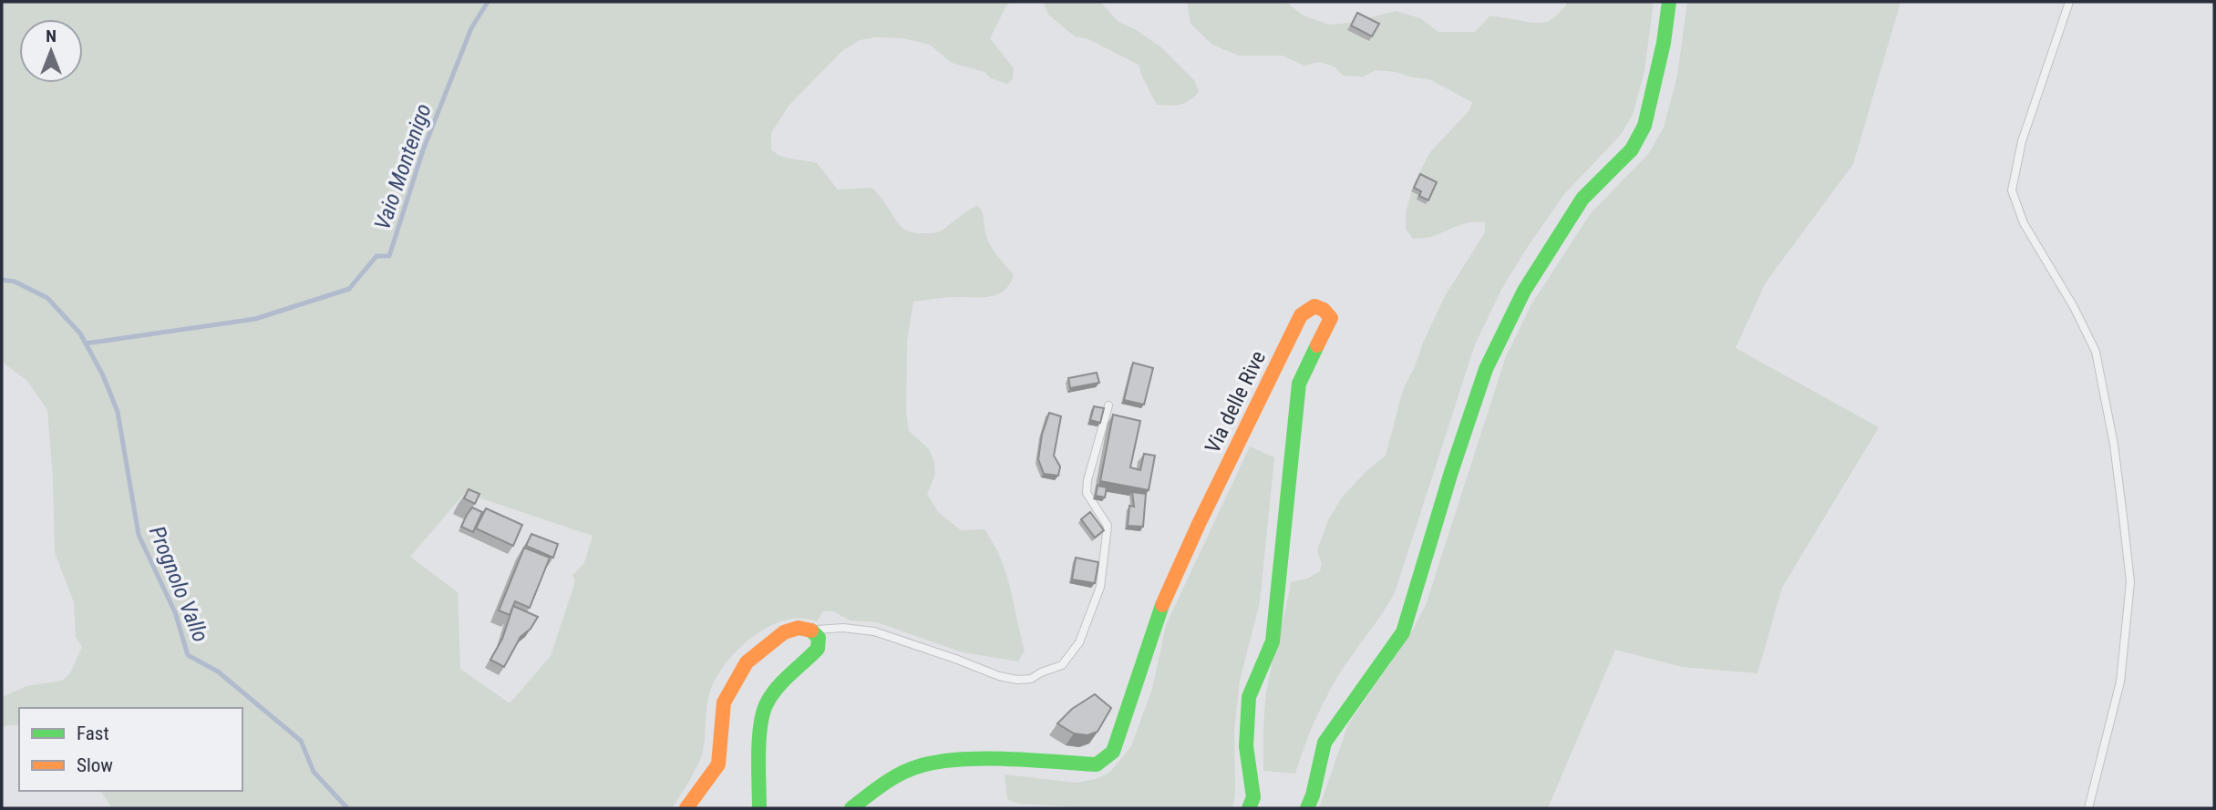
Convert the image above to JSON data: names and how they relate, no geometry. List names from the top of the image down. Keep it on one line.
{"streets":{"street":["Via delle Rive"]},"water":["Vaio Montenigo","Prognolo Vallo"],"legend":["Fast","Slow"],"north":"top"}
